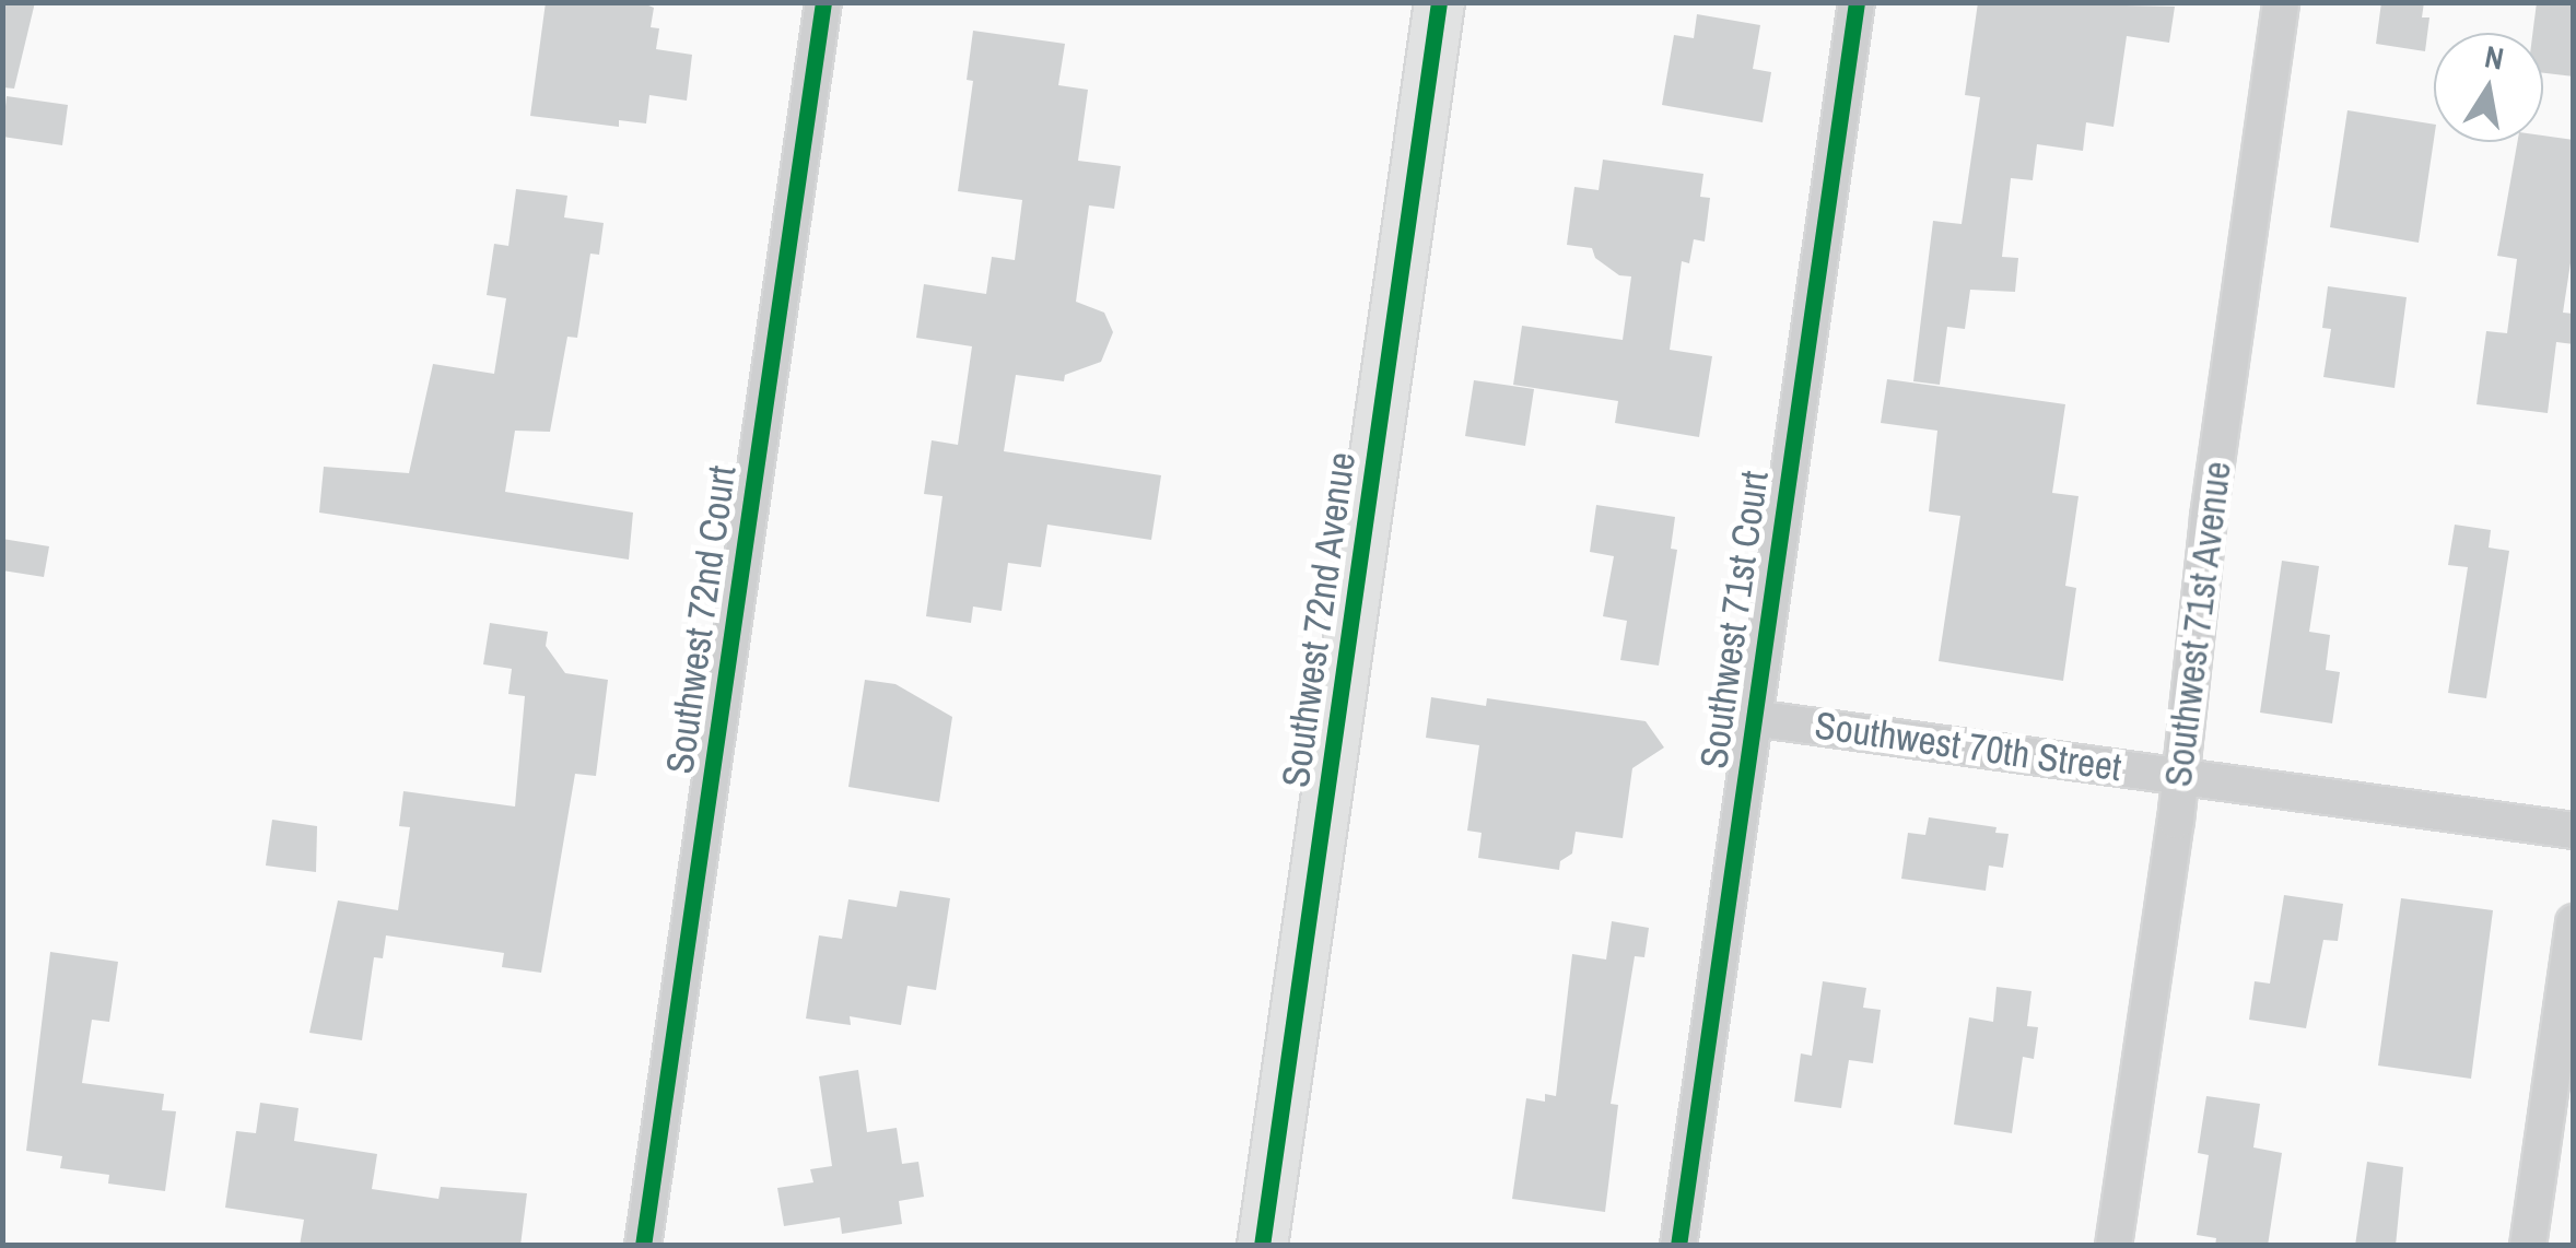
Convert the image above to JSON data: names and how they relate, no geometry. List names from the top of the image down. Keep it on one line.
{"streets":{"street":["Southwest 72nd Court","Southwest 72nd Avenue","Southwest 71st Court","Southwest 71st Avenue","Southwest 70th Street"]},"crossings":[["Southwest 71st Court","Southwest 70th Street"],["Southwest 71st Avenue","Southwest 70th Street"]],"north":"top"}
